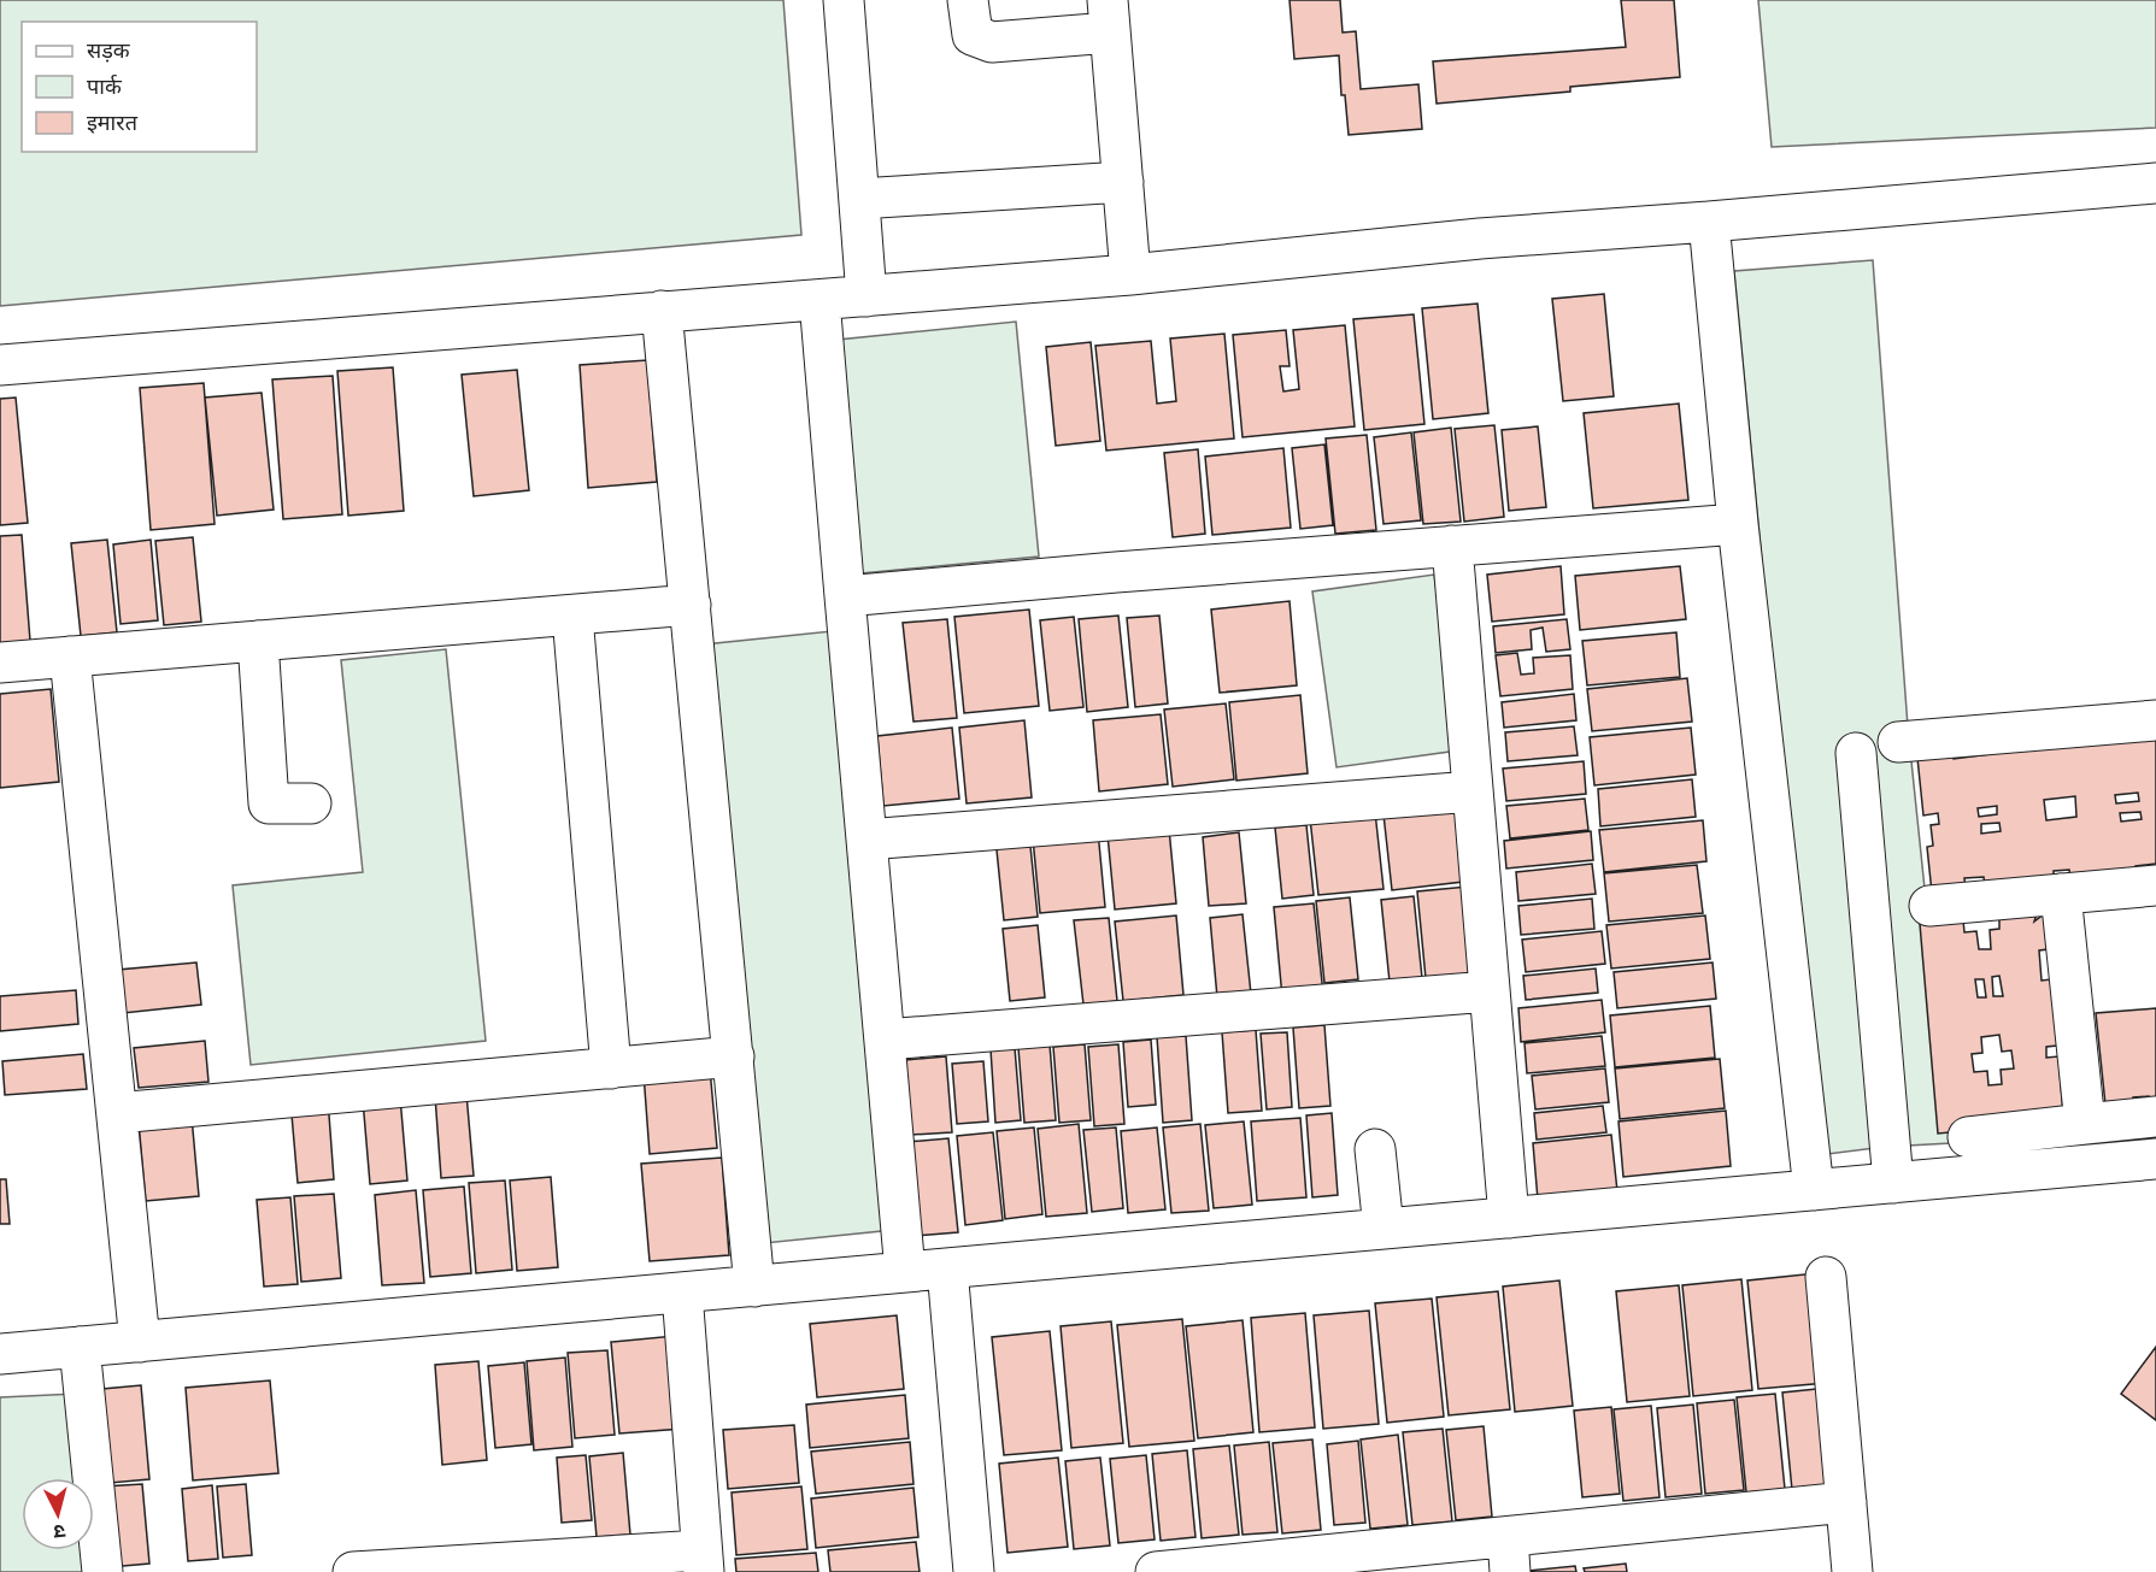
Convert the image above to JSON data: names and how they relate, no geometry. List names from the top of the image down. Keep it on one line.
{"legend":["सड़क","पार्क","इमारत"],"north":"bottom"}
